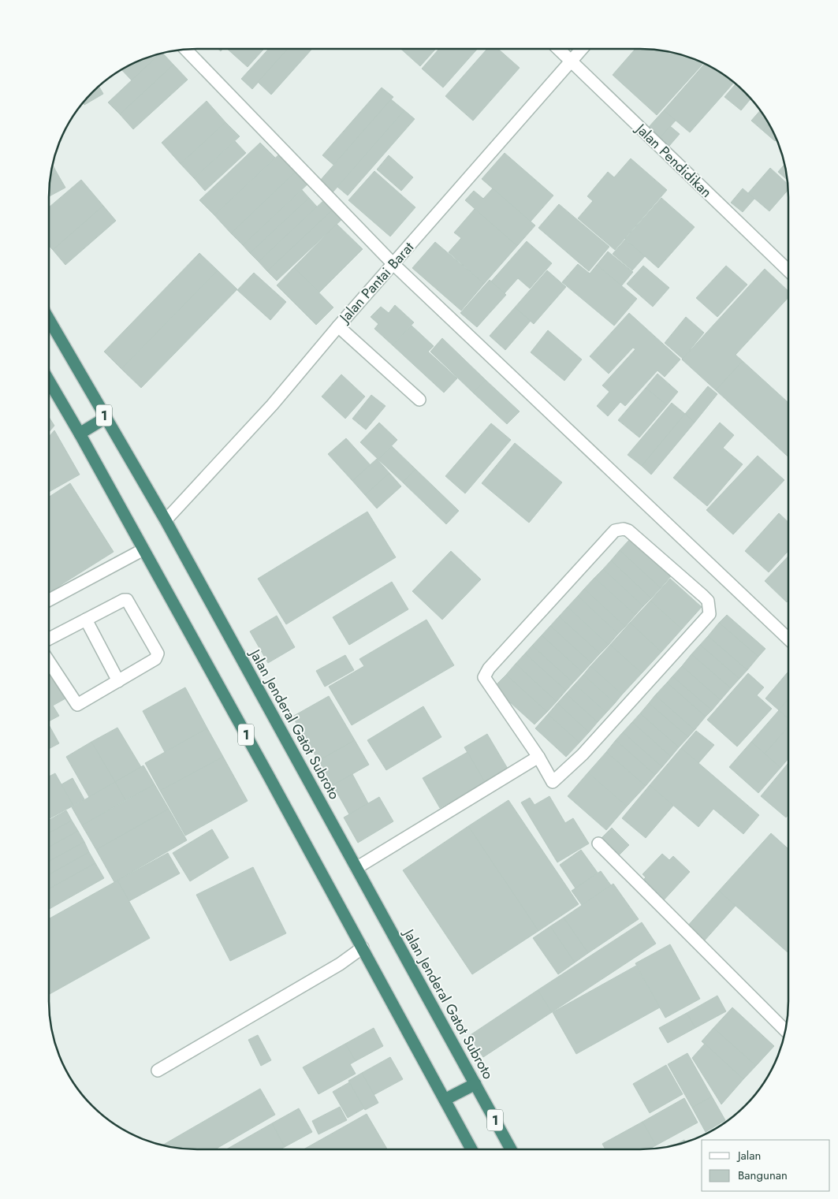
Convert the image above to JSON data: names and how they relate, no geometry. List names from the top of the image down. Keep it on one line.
{"streets":{"highway":["1","Jalan Jenderal Gatot Subroto"],"street":["Jalan Pendidikan","Jalan Pantai Barat"]},"crossings":[["Jalan Pendidikan","Jalan Pantai Barat"],["Jalan Pantai Barat","Jalan Jenderal Gatot Subroto"]],"legend":["Jalan","Bangunan"]}
